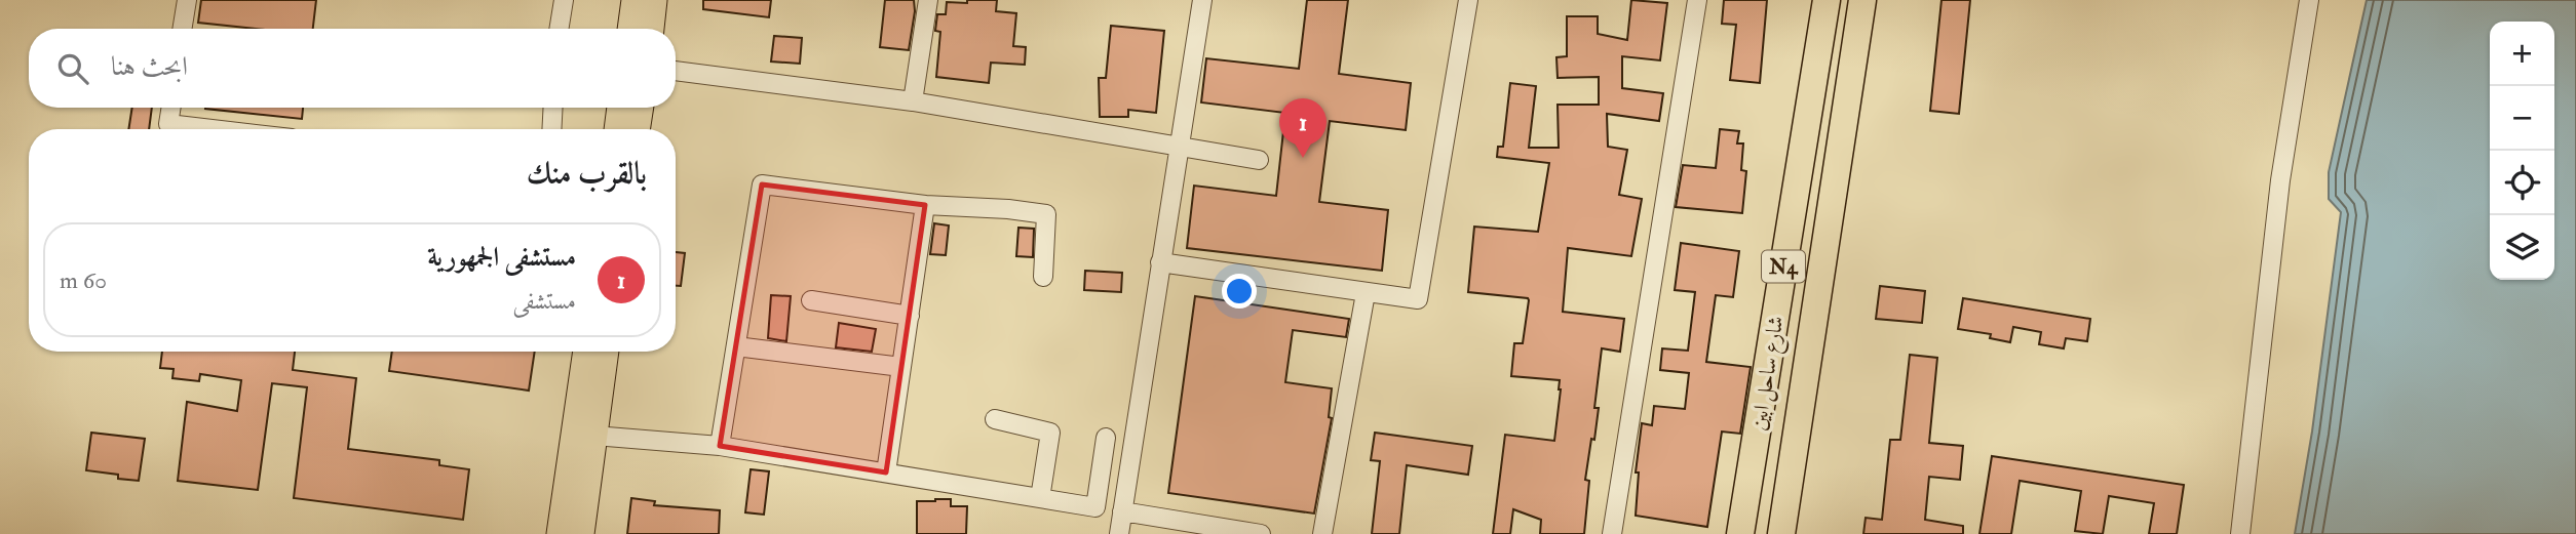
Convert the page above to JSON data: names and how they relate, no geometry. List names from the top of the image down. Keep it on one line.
{"streets":{"highway":["N4","شارع ساحل ابين"]},"page":{"map_buttons":["+","−"],"search":"ابحث هنا","pins":"1","heading":"بالقرب منك","list":[{"mark":"1","name":"مستشفى الجمهورية","note":"مستشفى","value":"60 m"}]}}
